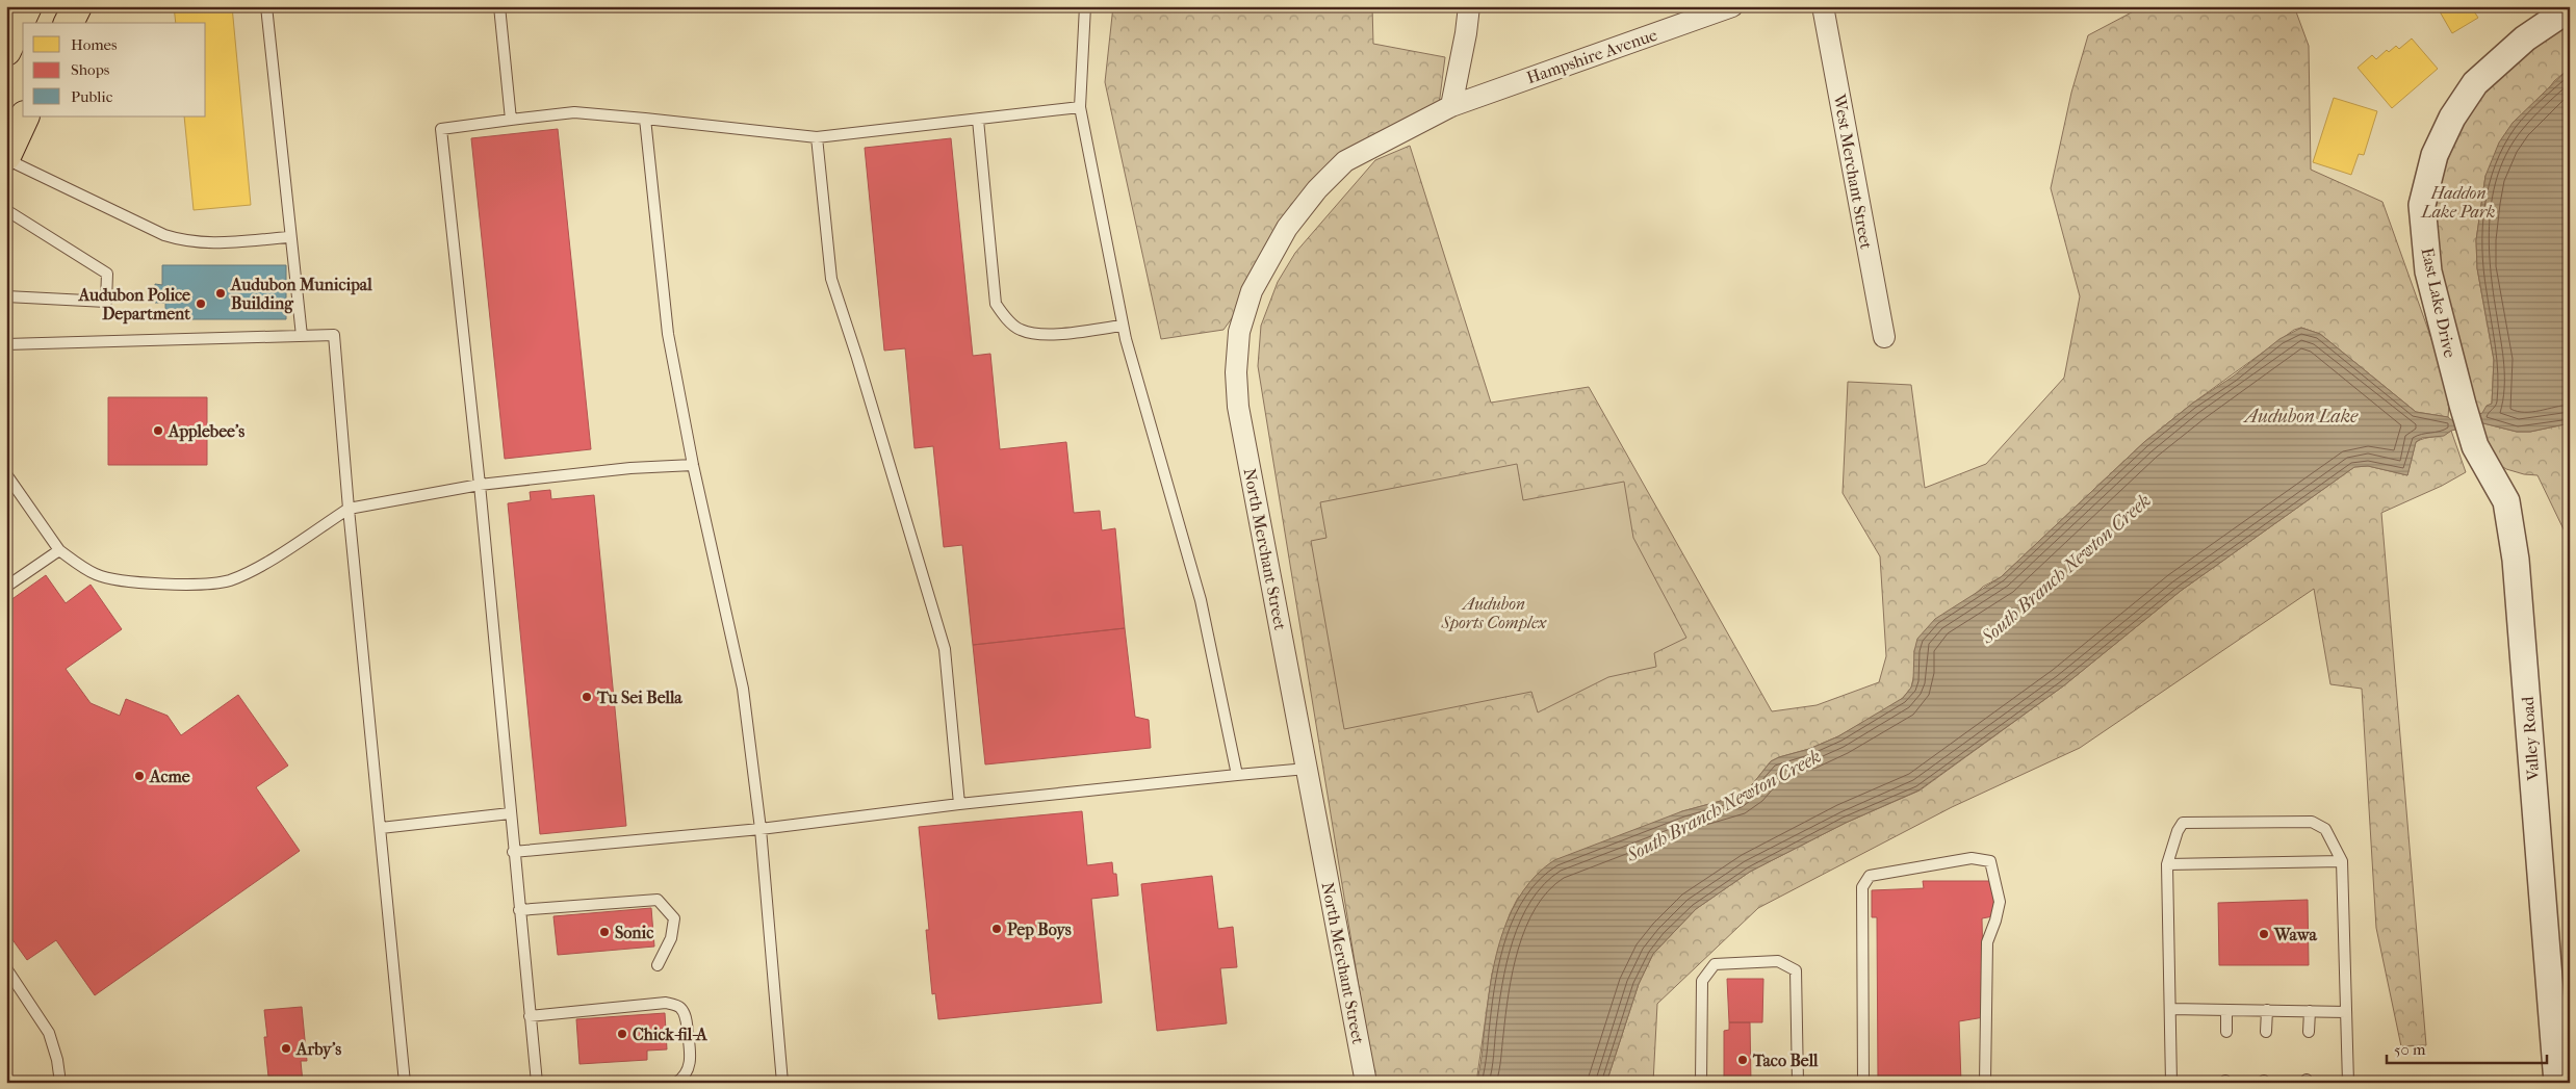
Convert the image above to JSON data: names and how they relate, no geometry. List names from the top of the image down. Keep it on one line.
{"streets":{"street":["Hampshire Avenue","West Merchant Street","East Lake Drive","North Merchant Street","Valley Road"]},"crossings":[["Hampshire Avenue","North Merchant Street"],["East Lake Drive","Valley Road"]],"water":["Audubon Lake","South Branch Newton Creek"],"parks":["Haddon Lake Park","Audubon Sports Complex"],"places":["Audubon Municipal Building","Audubon Police Department","Applebee's","Tu Sei Bella","Acme","Pep Boys","Sonic","Wawa","Chick-fil-A","Arby's","Taco Bell"],"legend":["Homes","Shops","Public"],"scale_bar":"50 m"}
